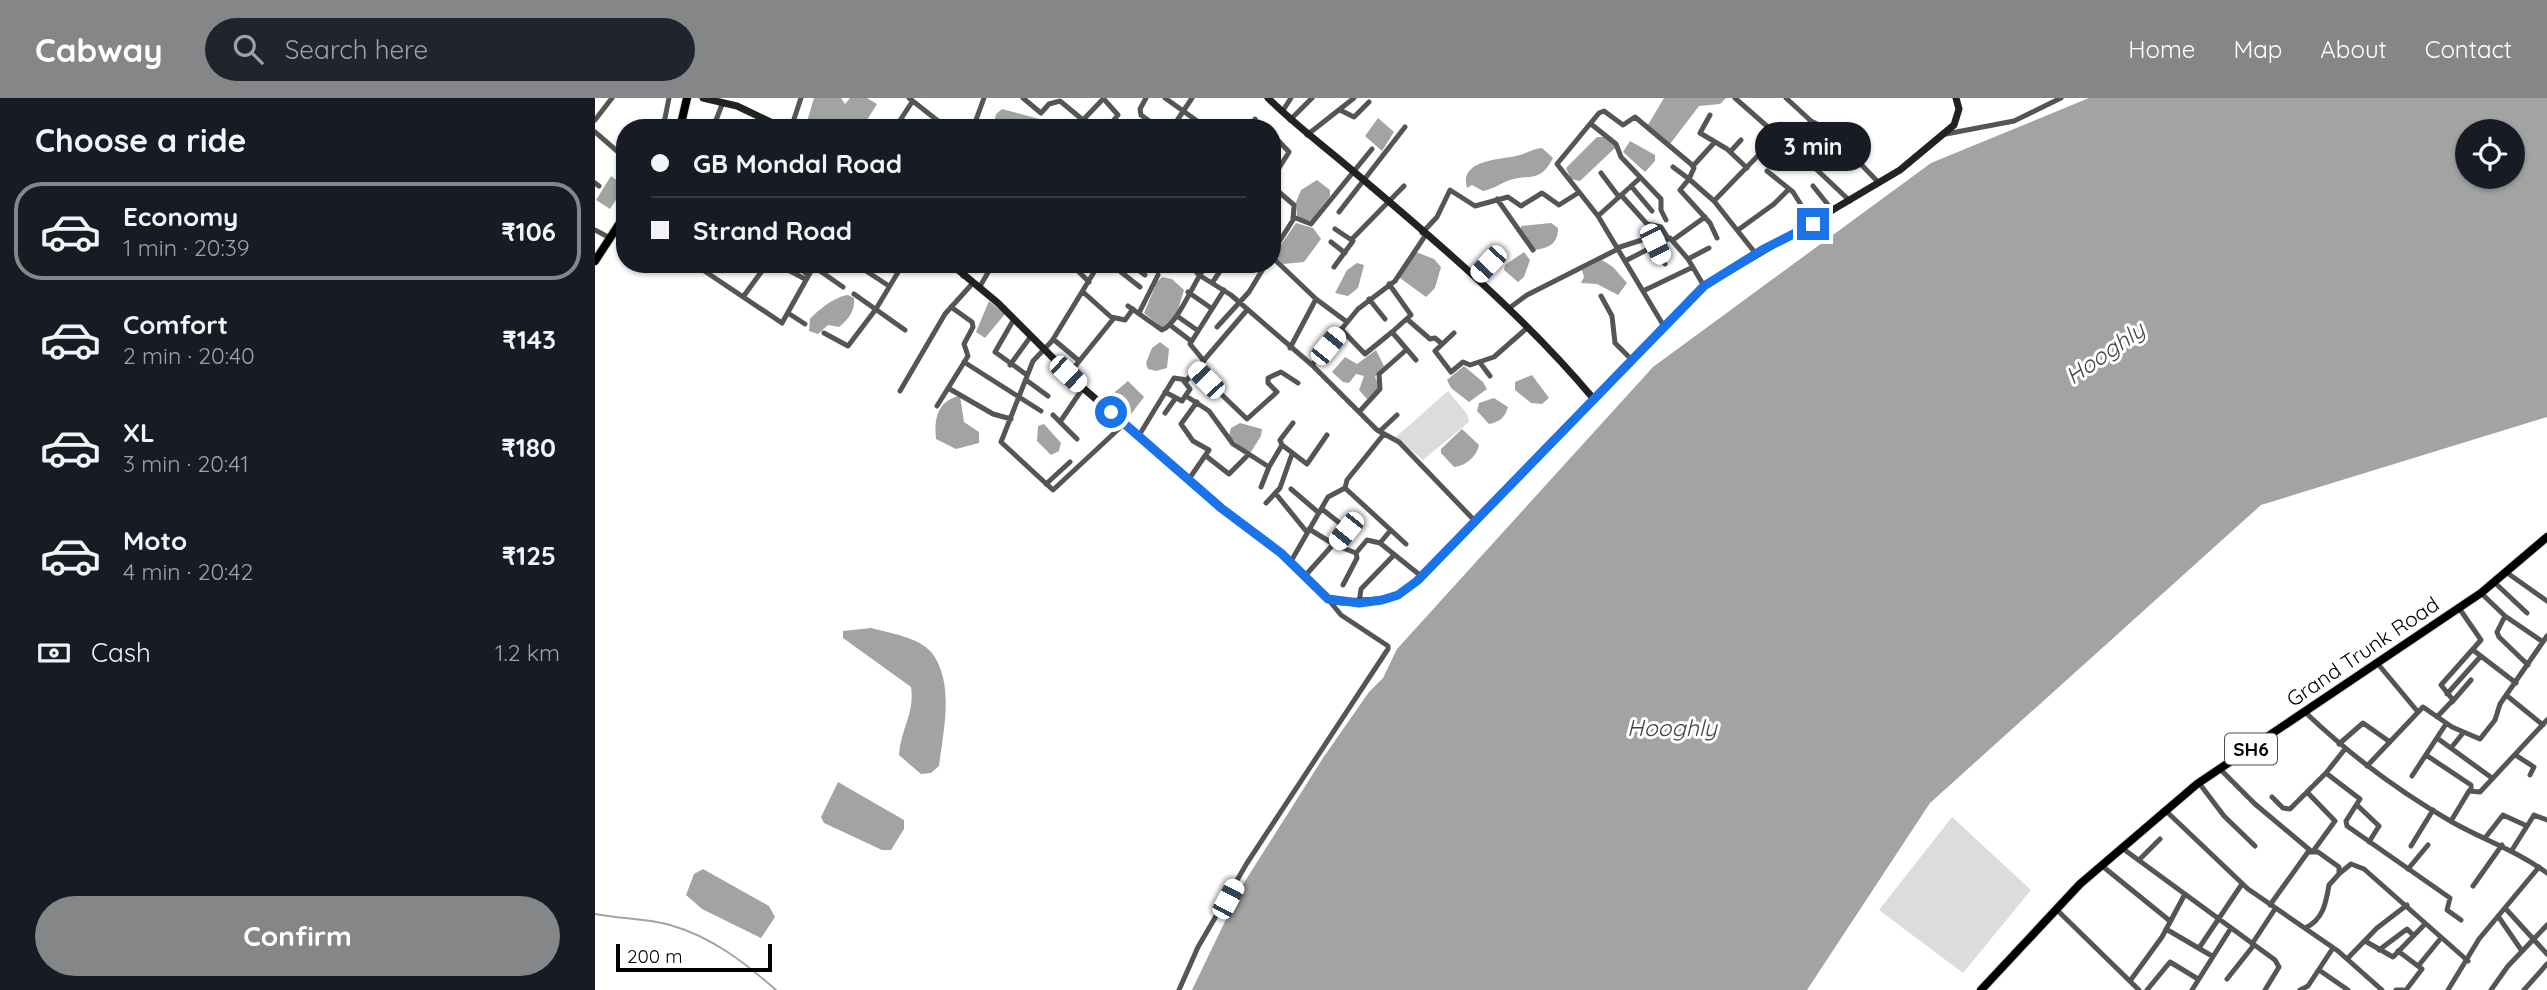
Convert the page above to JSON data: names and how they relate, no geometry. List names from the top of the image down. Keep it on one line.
{"streets":{"main road":["Grand Trunk Road","SH6"]},"water":["Hooghly"],"scale_bar":"200 m","page":{"header":"Cabway","search":"Search here","nav":["Home","Map","About","Contact"],"heading":"Choose a ride","banner":["GB Mondal Road","Strand Road"],"bubble":"3 min","list":[{"name":"Economy","note":"1 min · 20:39","value":"₹106"},{"name":"Comfort","note":"2 min · 20:40","value":"₹143"},{"name":"XL","note":"3 min · 20:41","value":"₹180"},{"name":"Moto","note":"4 min · 20:42","value":"₹125"}],"pay":["Cash","1.2 km"],"buttons":"Confirm","scale":"200 m"}}
